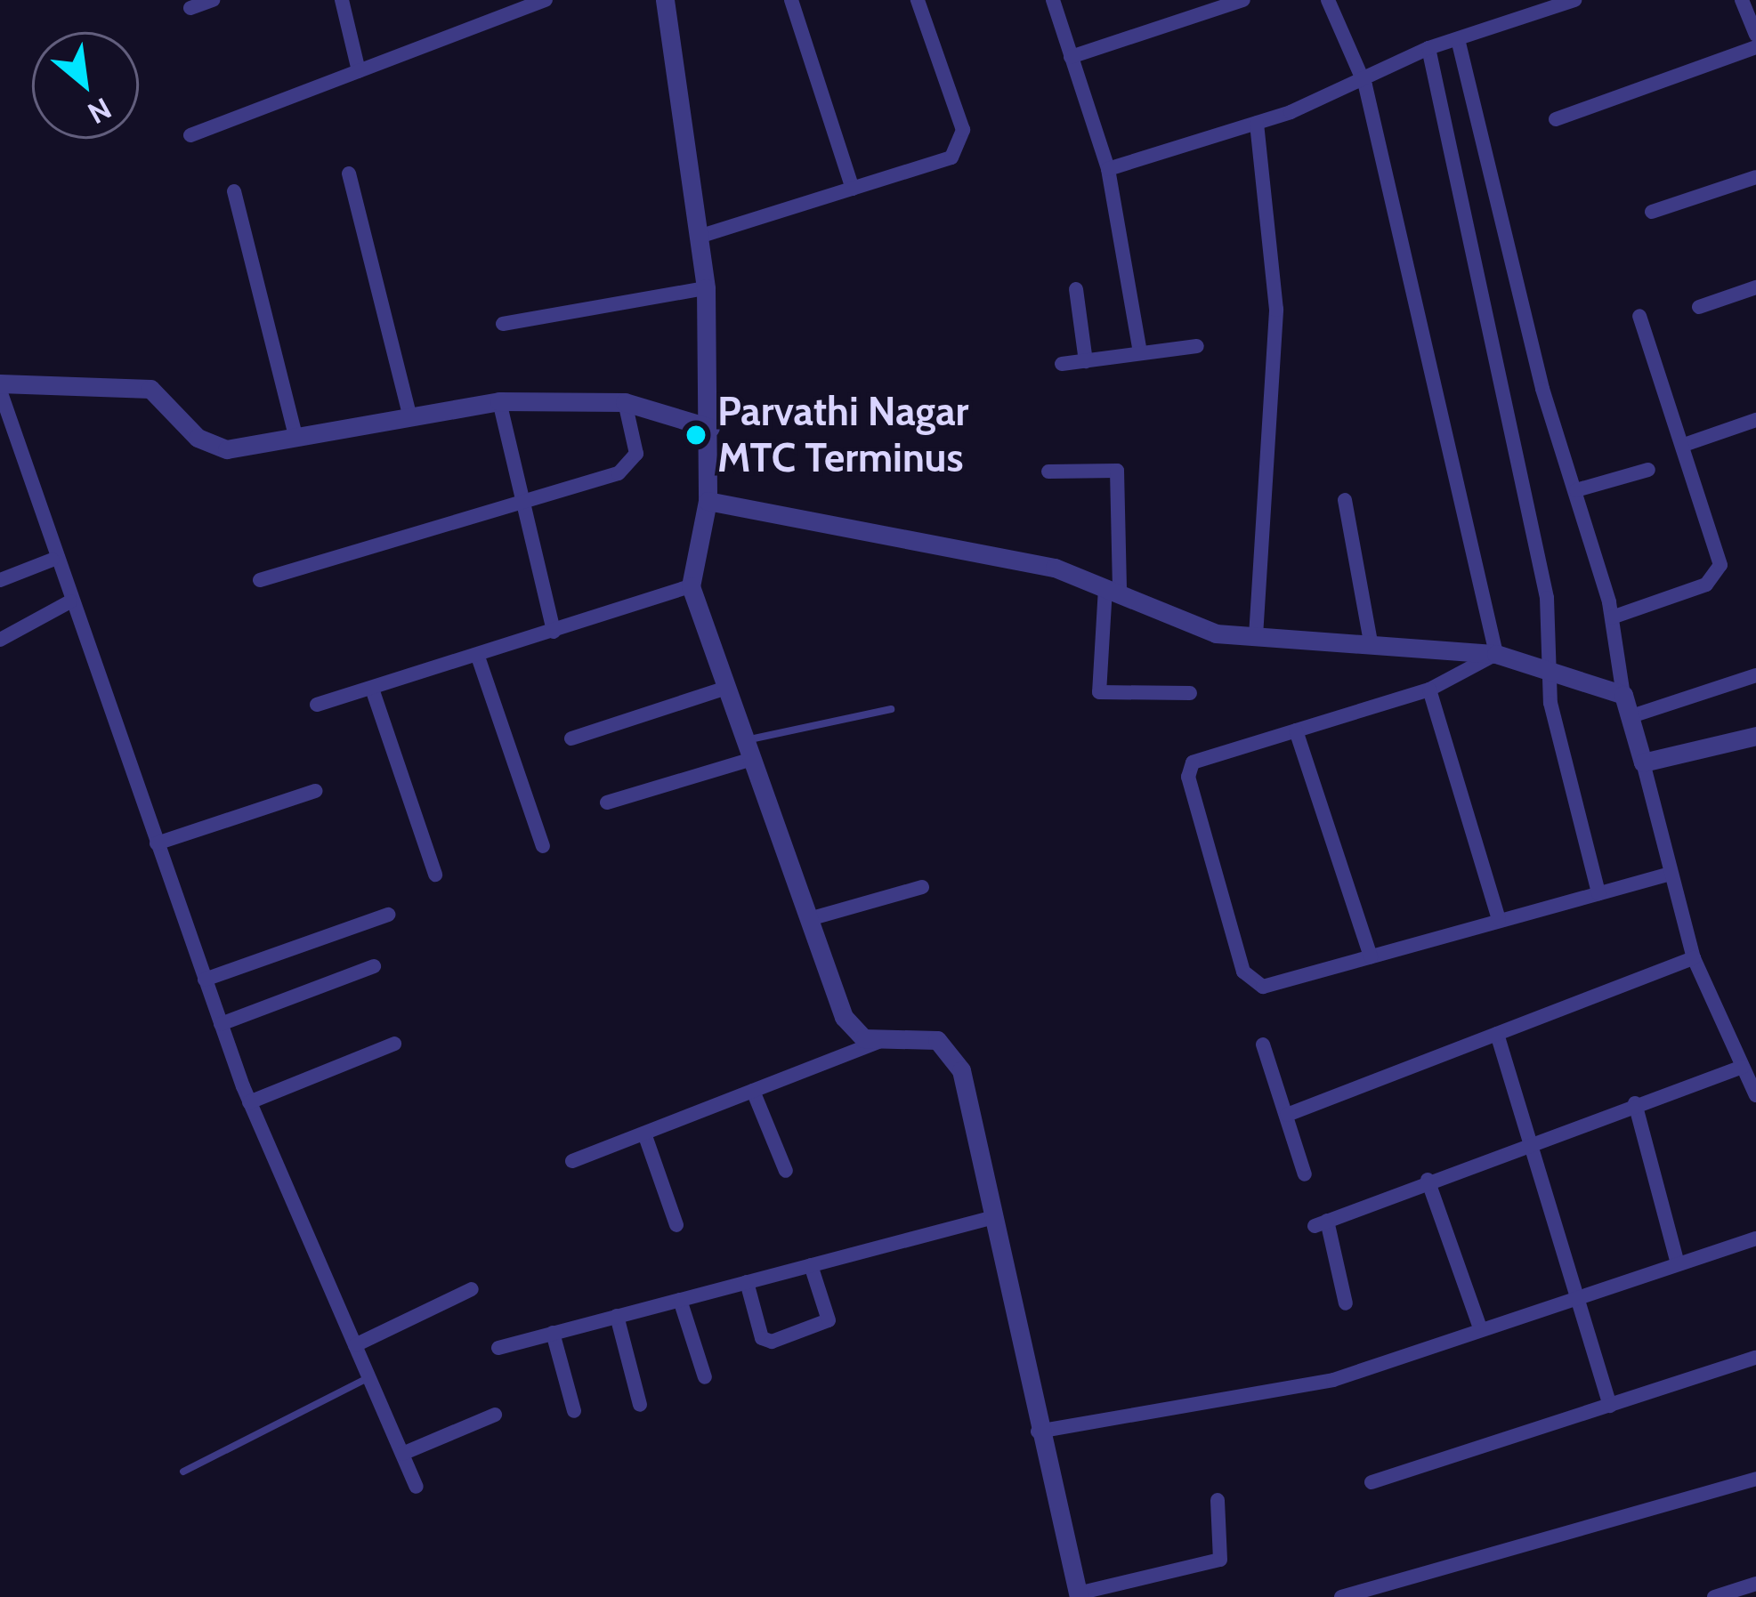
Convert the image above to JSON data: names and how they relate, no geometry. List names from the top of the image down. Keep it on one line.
{"places":["Parvathi Nagar MTC Terminus"],"north":"bottom right"}
